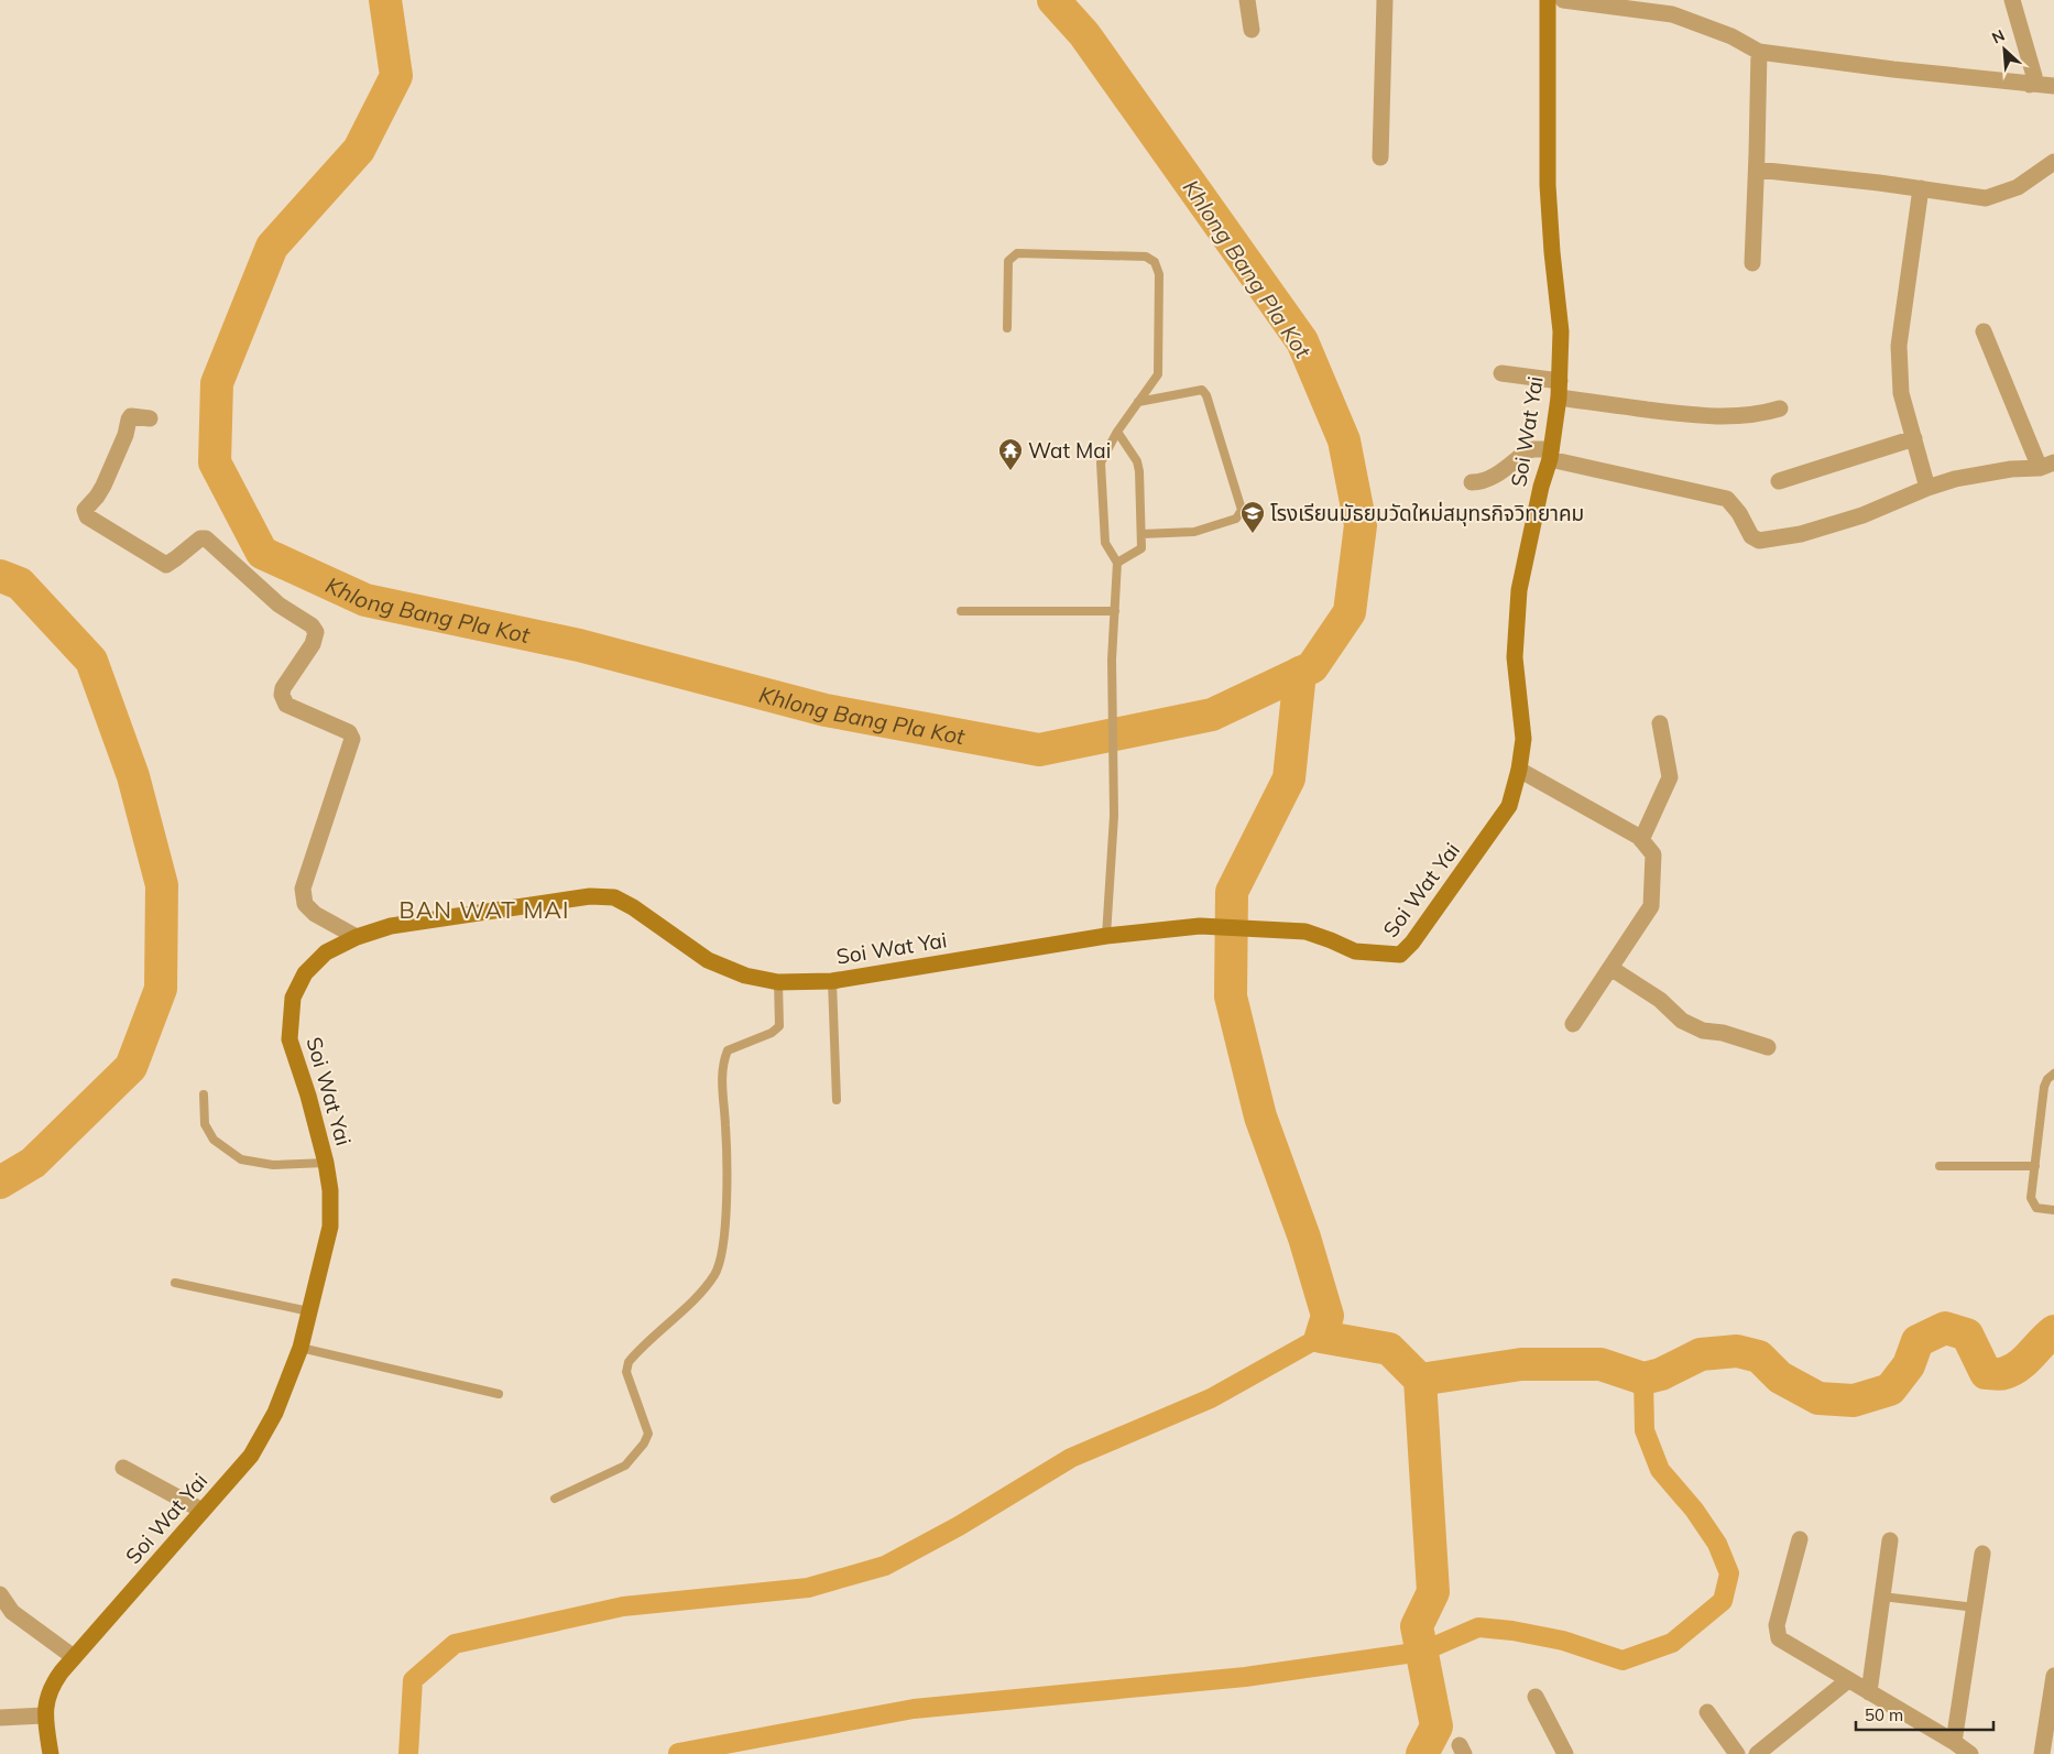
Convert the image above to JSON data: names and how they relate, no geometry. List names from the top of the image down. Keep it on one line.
{"streets":{"street":["Soi Wat Yai"]},"districts":["BAN WAT MAI"],"water":["Khlong Bang Pla Kot"],"places":{"temple":["Wat Mai"],"school or university":["โรงเรียนมัธยมวัดใหม่สมุทรกิจวิทยาคม"]},"scale_bar":"50 m","north":"top left"}
